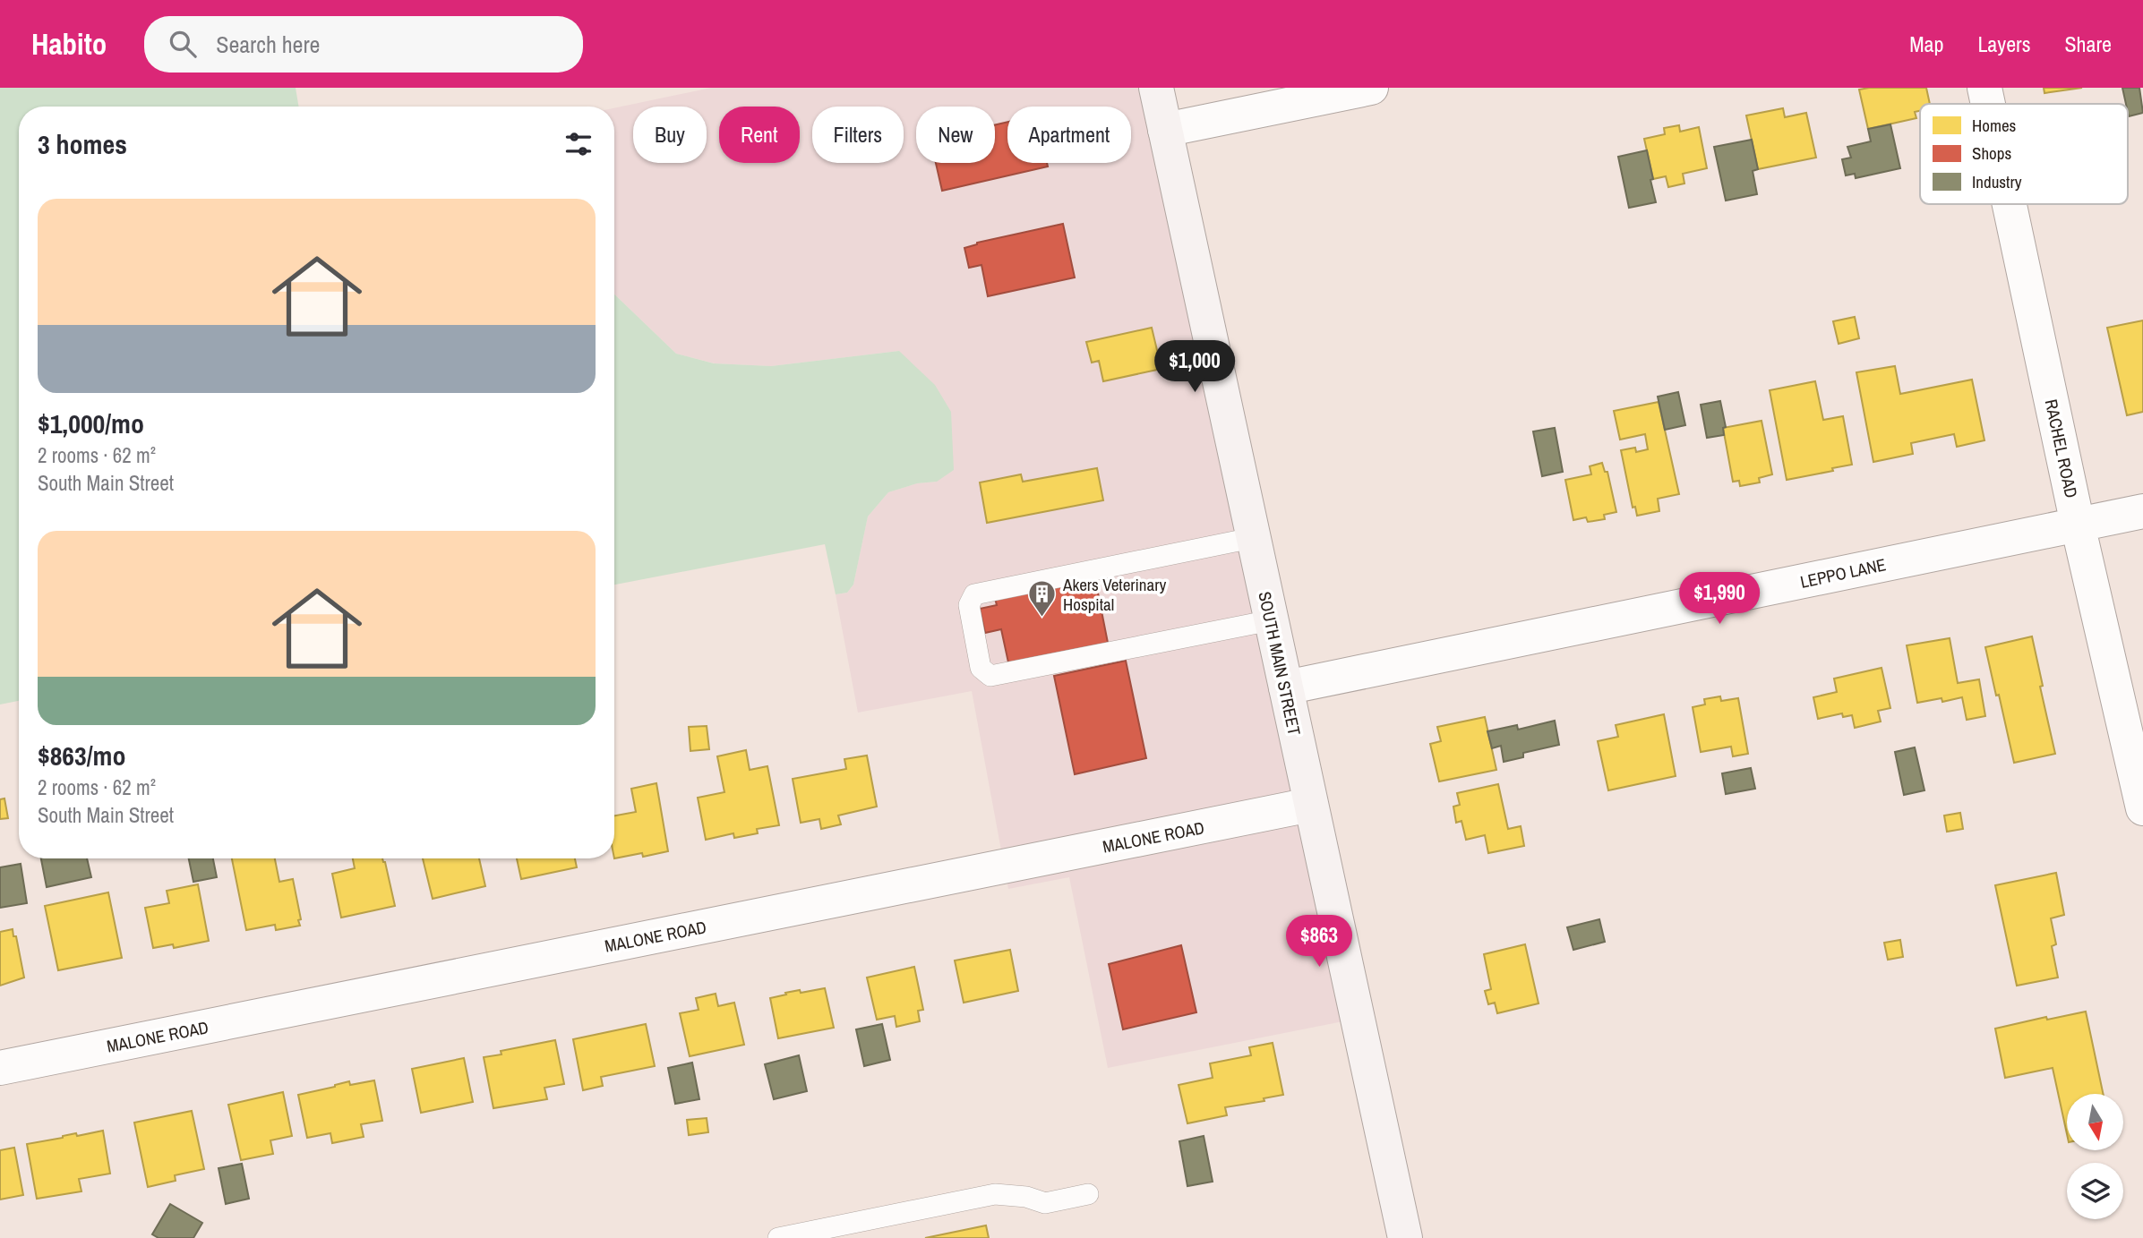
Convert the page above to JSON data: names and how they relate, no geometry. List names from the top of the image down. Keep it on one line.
{"streets":{"street":["RACHEL ROAD","LEPPO LANE","SOUTH MAIN STREET","MALONE ROAD"]},"crossings":[["RACHEL ROAD","LEPPO LANE"],["LEPPO LANE","SOUTH MAIN STREET"],["SOUTH MAIN STREET","MALONE ROAD"]],"places":{"building":["Akers Veterinary Hospital"]},"legend":["Homes","Shops","Industry"],"north":"bottom","page":{"header":"Habito","search":"Search here","nav":["Map","Layers","Share"],"chip":["Buy","Rent","Filters","New","Apartment"],"heading":"3 homes","list":[{"name":"$1,000/mo","note":"2 rooms · 62 m² · South Main Street"},{"name":"$863/mo","note":"2 rooms · 62 m² · South Main Street"}],"price":["$1,000","$1,990","$863"]}}
